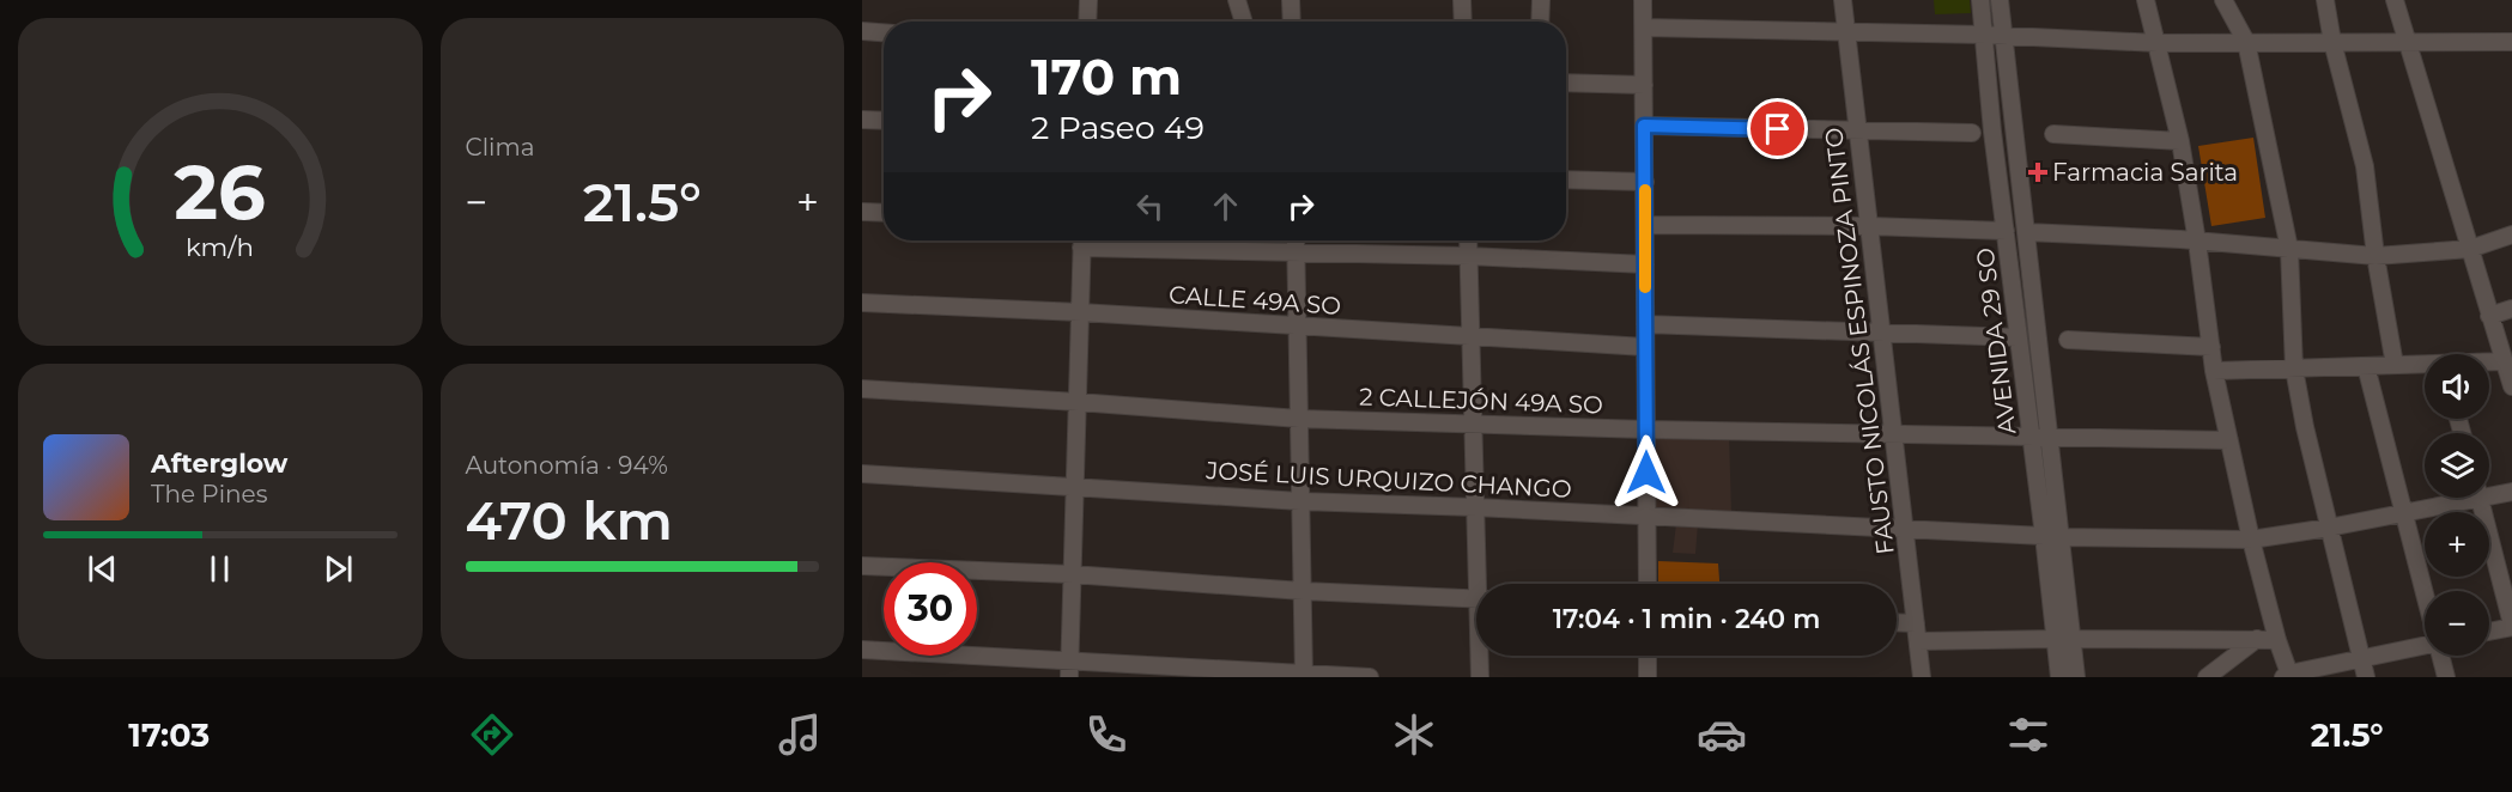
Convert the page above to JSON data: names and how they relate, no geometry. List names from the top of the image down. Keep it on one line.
{"streets":{"street":["CALLE 49A SO","FAUSTO NICOLÁS ESPINOZA PINTO","AVENIDA 29 SO","2 CALLEJÓN 49A SO","JOSÉ LUIS URQUIZO CHANGO"]},"crossings":[["FAUSTO NICOLÁS ESPINOZA PINTO","2 CALLEJÓN 49A SO"],["FAUSTO NICOLÁS ESPINOZA PINTO","JOSÉ LUIS URQUIZO CHANGO"],["AVENIDA 29 SO","2 CALLEJÓN 49A SO"],["AVENIDA 29 SO","JOSÉ LUIS URQUIZO CHANGO"]],"places":{"health":["Farmacia Sarita"]},"page":{"tile":["Clima",["Autonomía · 94%","470 km"]],"turn":["170 m","2 Paseo 49"],"heat":["−","21.5°","+"],"map_buttons":["+","−"],"song":["Afterglow","The Pines"],"limit":"30","trip":"17:04 · 1 min · 240 m","tabs":["17:03","21.5°"],"gauge":["26","km/h"]}}
